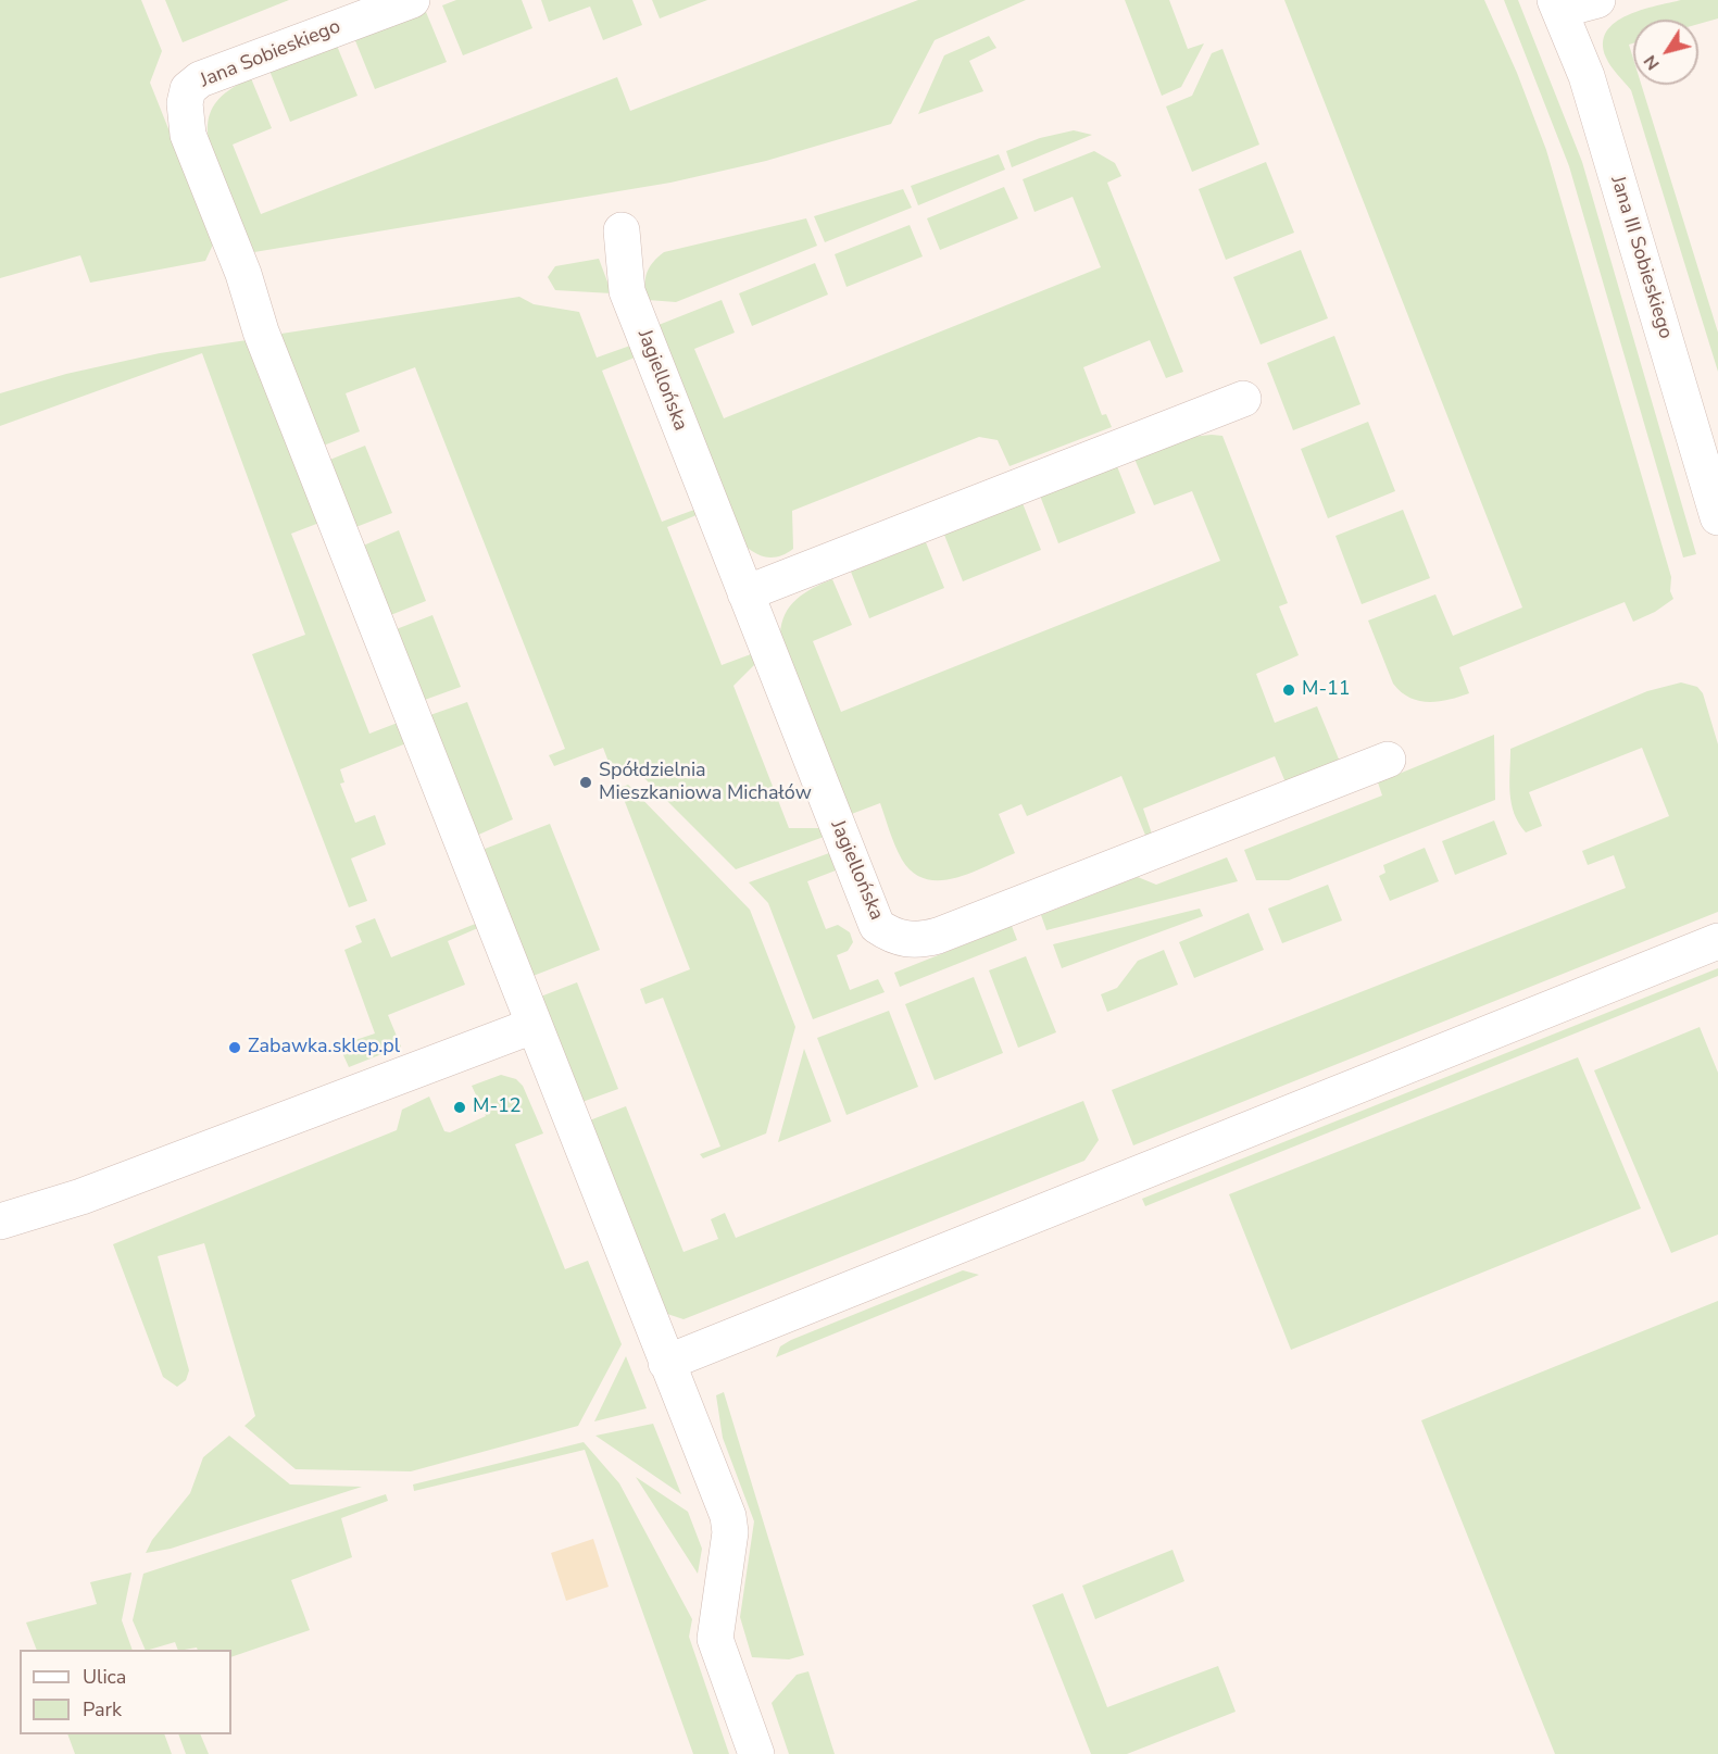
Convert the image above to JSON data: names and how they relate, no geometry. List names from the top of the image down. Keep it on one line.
{"streets":{"street":["Jana Sobieskiego","Jana III Sobieskiego","Jagiellońska"]},"places":["M-11","Spółdzielnia Mieszkaniowa Michałów","Zabawka.sklep.pl","M-12"],"legend":["Ulica","Park"],"north":"bottom left"}
